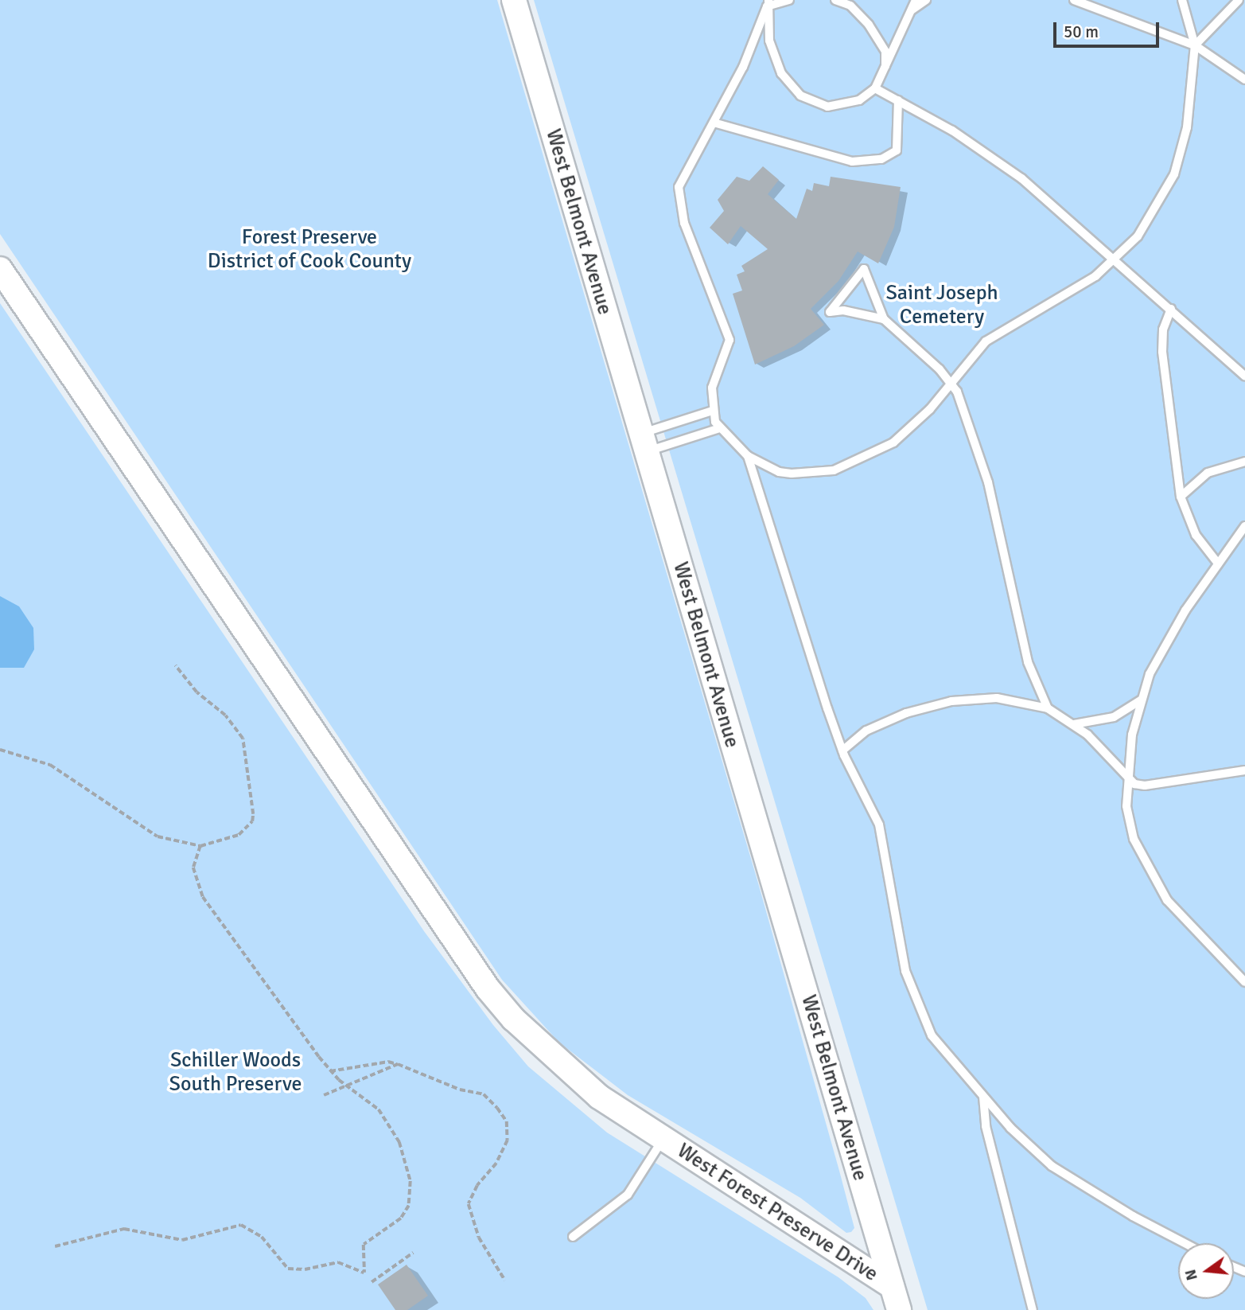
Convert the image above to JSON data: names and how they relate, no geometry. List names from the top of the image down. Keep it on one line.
{"streets":{"main road":["West Belmont Avenue","West Forest Preserve Drive"]},"crossings":[["West Belmont Avenue","West Forest Preserve Drive"]],"parks":["Forest Preserve District of Cook County","Saint Joseph Cemetery","Schiller Woods South Preserve"],"scale_bar":"50 m","north":"left"}
